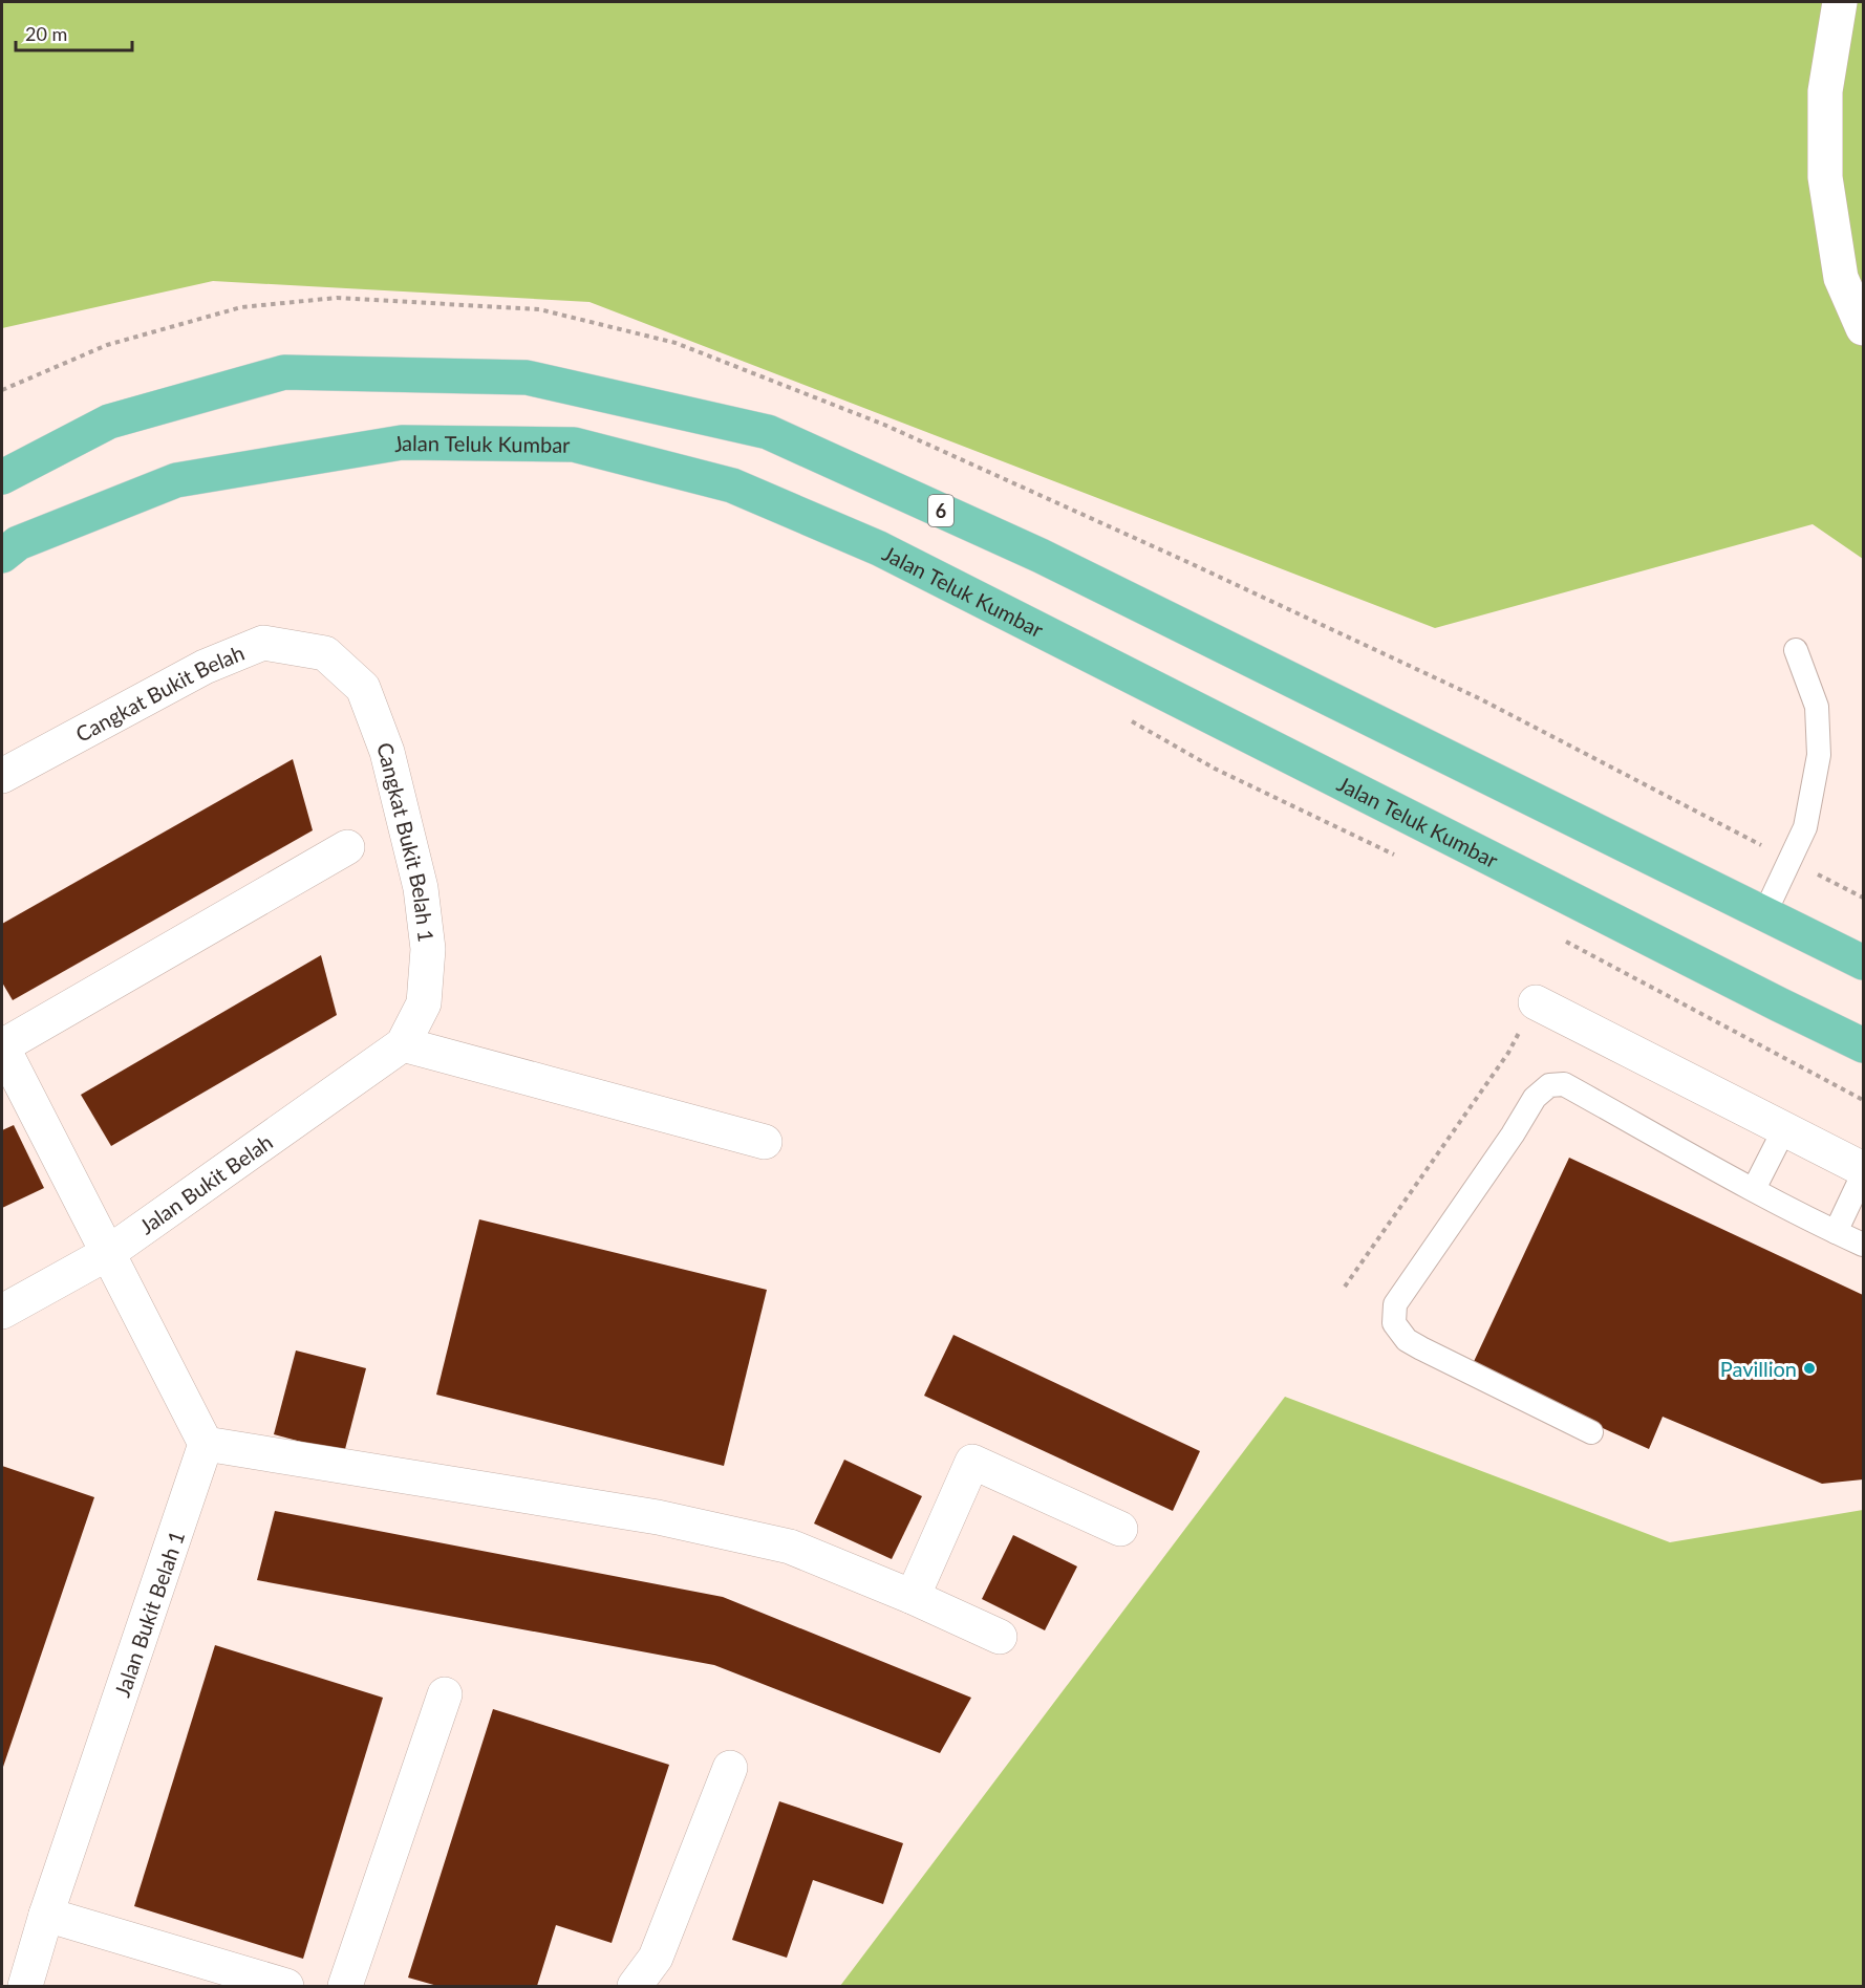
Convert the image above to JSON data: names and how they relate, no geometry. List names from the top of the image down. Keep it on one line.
{"streets":{"highway":["Jalan Teluk Kumbar","6"],"street":["Cangkat Bukit Belah","Cangkat Bukit Belah 1","Jalan Bukit Belah","Jalan Bukit Belah 1"]},"crossings":[["Cangkat Bukit Belah","Cangkat Bukit Belah 1"],["Cangkat Bukit Belah 1","Jalan Bukit Belah"]],"places":["Pavillion"],"scale_bar":"20 m"}
